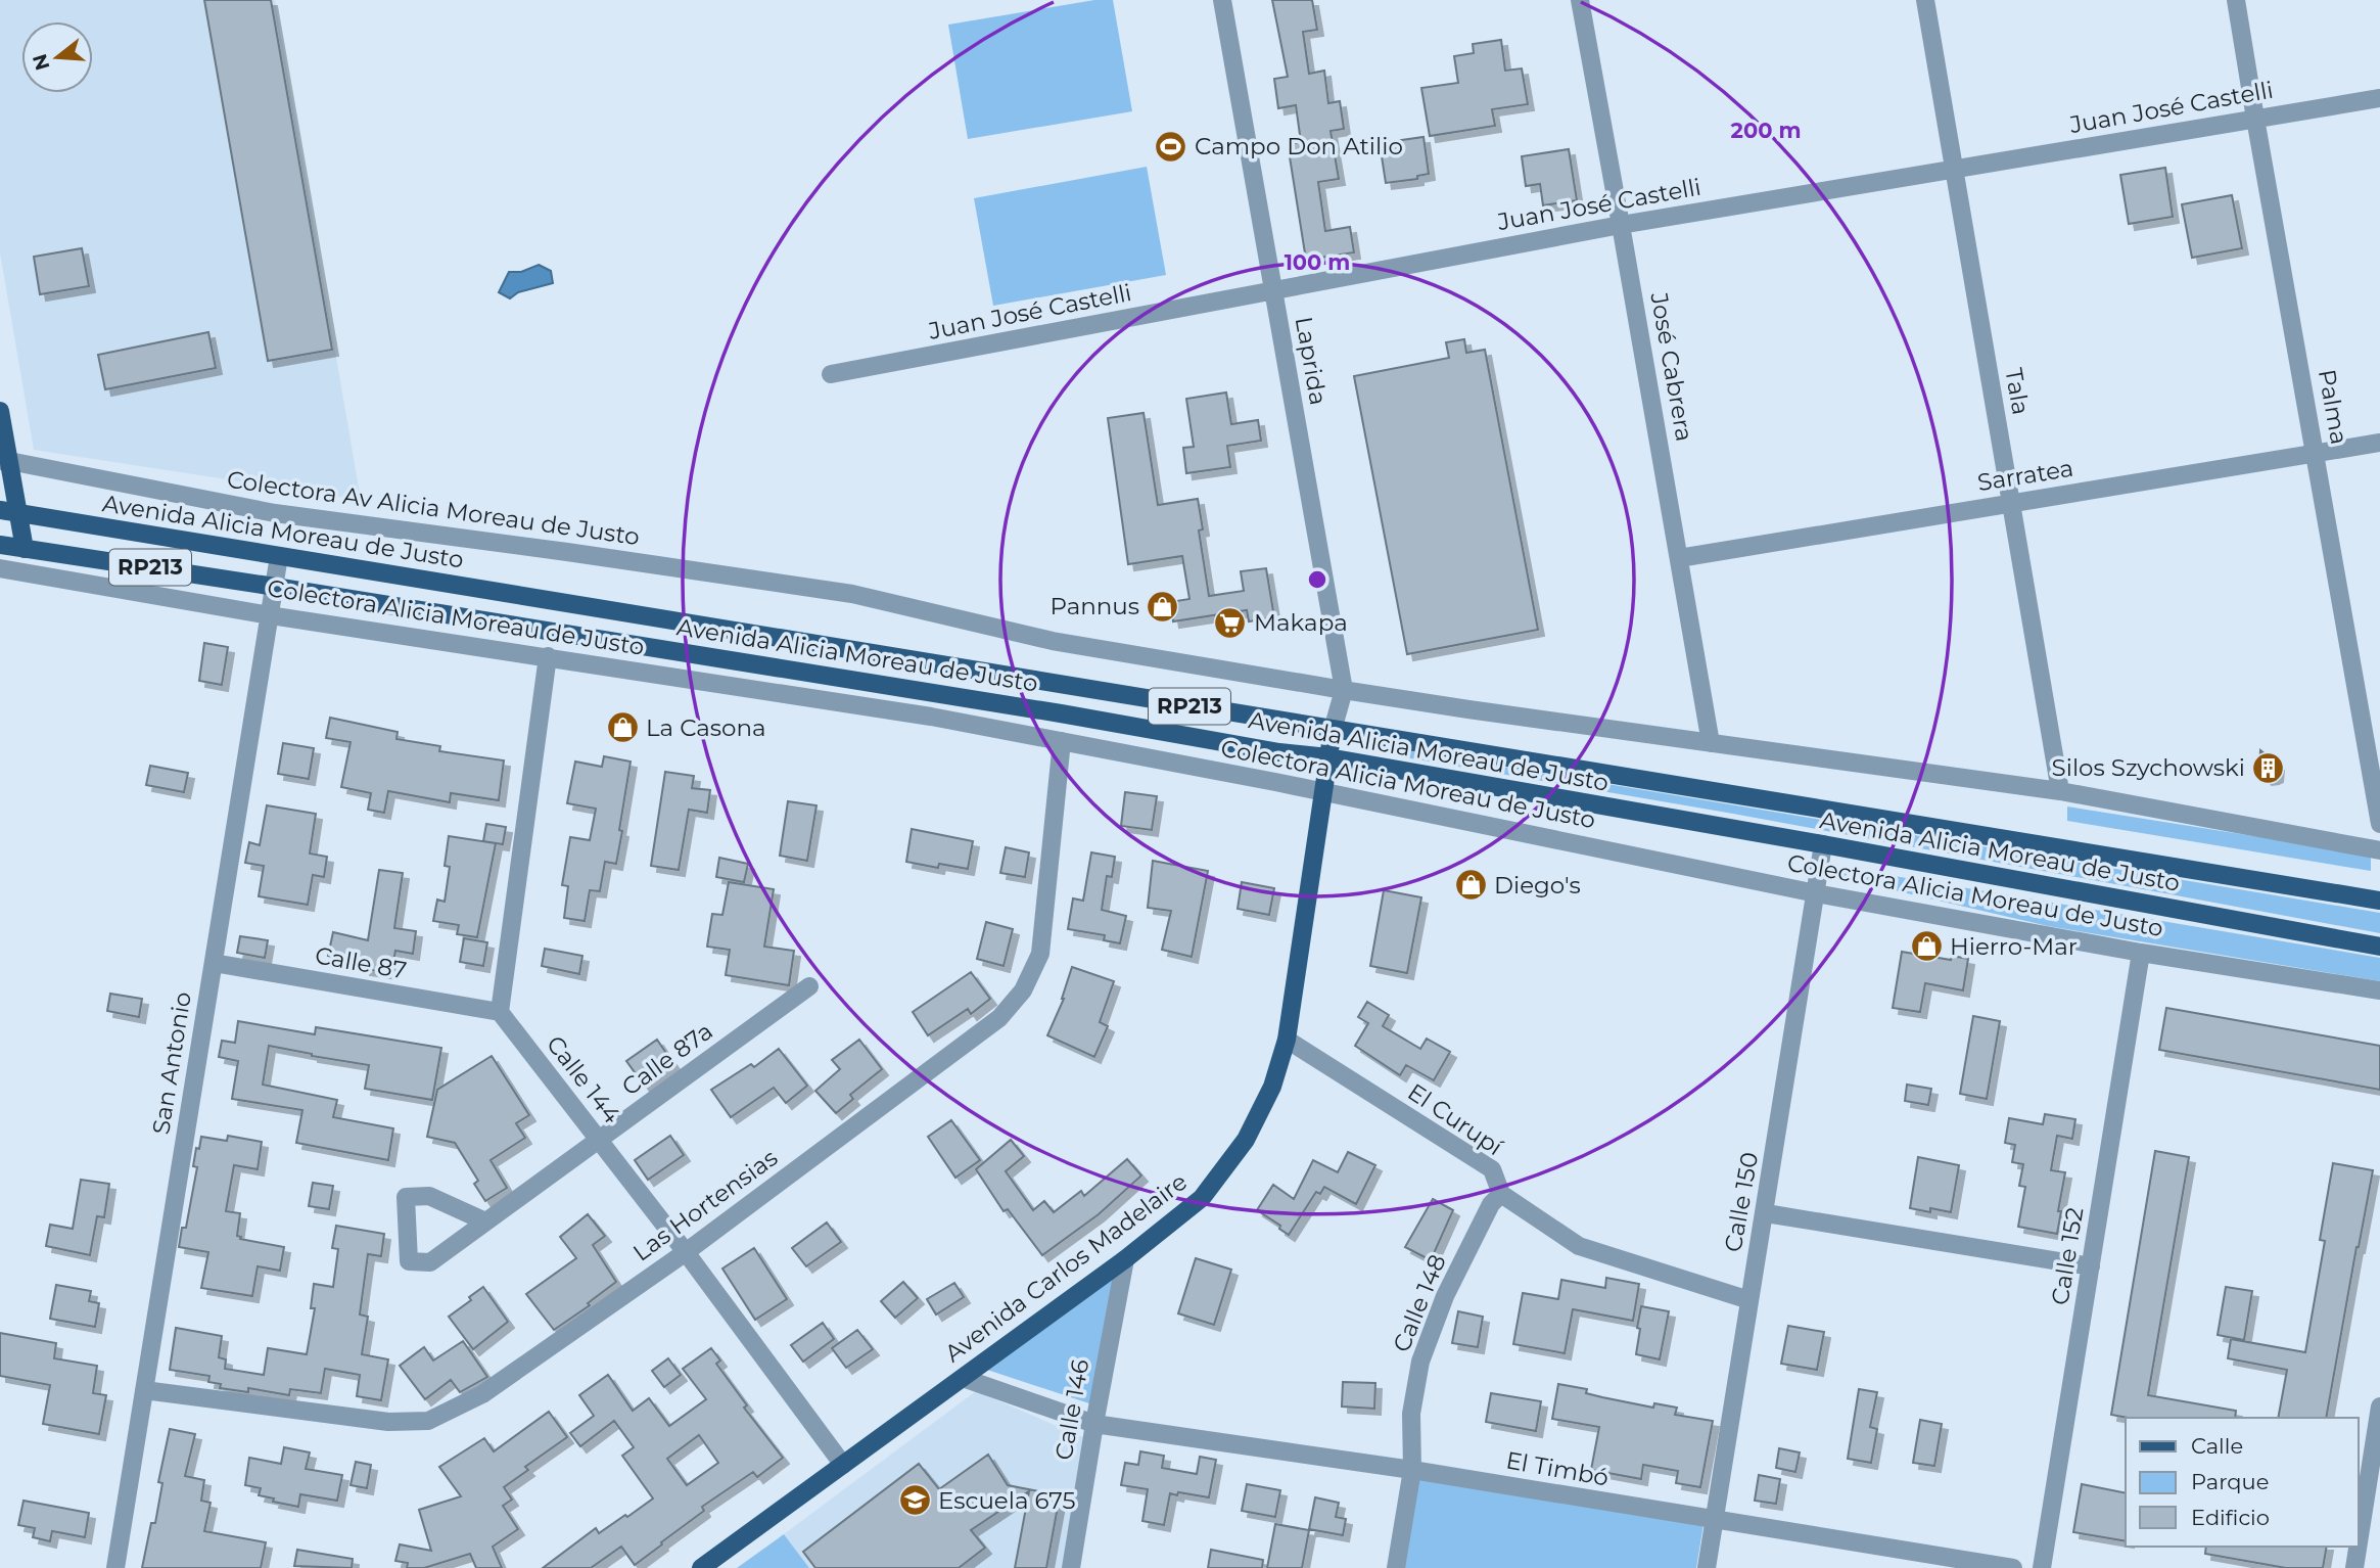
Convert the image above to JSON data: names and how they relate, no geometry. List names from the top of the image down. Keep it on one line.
{"streets":{"main road":["Avenida Alicia Moreau de Justo","RP213","Avenida Carlos Madelaire"],"street":["Juan José Castelli","Laprida","José Cabrera","Tala","Palma","Sarratea","Colectora Av Alicia Moreau de Justo","Colectora Alicia Moreau de Justo","Calle 87","Calle 87a","San Antonio","Calle 144","El Curupí","Calle 150","Las Hortensias","Calle 152","Calle 148","Calle 146","El Timbó"]},"crossings":[["Juan José Castelli","Laprida"],["Juan José Castelli","José Cabrera"],["Juan José Castelli","Tala"],["Juan José Castelli","Palma"],["Laprida","Colectora Av Alicia Moreau de Justo"],["Laprida","Avenida Alicia Moreau de Justo"],["Laprida","Avenida Carlos Madelaire"],["José Cabrera","Sarratea"],["Tala","Sarratea"],["Palma","Sarratea"],["Avenida Alicia Moreau de Justo","San Antonio"],["Avenida Alicia Moreau de Justo","Calle 150"],["Avenida Alicia Moreau de Justo","Avenida Carlos Madelaire"],["Colectora Alicia Moreau de Justo","San Antonio"],["Colectora Alicia Moreau de Justo","Calle 150"],["Colectora Alicia Moreau de Justo","Las Hortensias"],["Colectora Alicia Moreau de Justo","Calle 152"],["Colectora Alicia Moreau de Justo","Avenida Carlos Madelaire"],["Calle 87","San Antonio"],["Calle 87","Calle 144"],["Calle 87a","Calle 144"],["San Antonio","Las Hortensias"],["Calle 144","Las Hortensias"],["Calle 144","Avenida Carlos Madelaire"],["El Curupí","Calle 150"],["El Curupí","Avenida Carlos Madelaire"],["El Curupí","Calle 148"],["Calle 150","El Timbó"],["Avenida Carlos Madelaire","Calle 146"],["Calle 148","El Timbó"],["Calle 146","El Timbó"]],"places":{"sports":["Campo Don Atilio"],"shop":["Pannus","La Casona","Diego's","Hierro-Mar"],"supermarket":["Makapa"],"building":["Silos Szychowski"],"school or university":["Escuela 675"]},"legend":["Calle","Parque","Edificio"],"north":"left","rings":["200 m","100 m"]}
